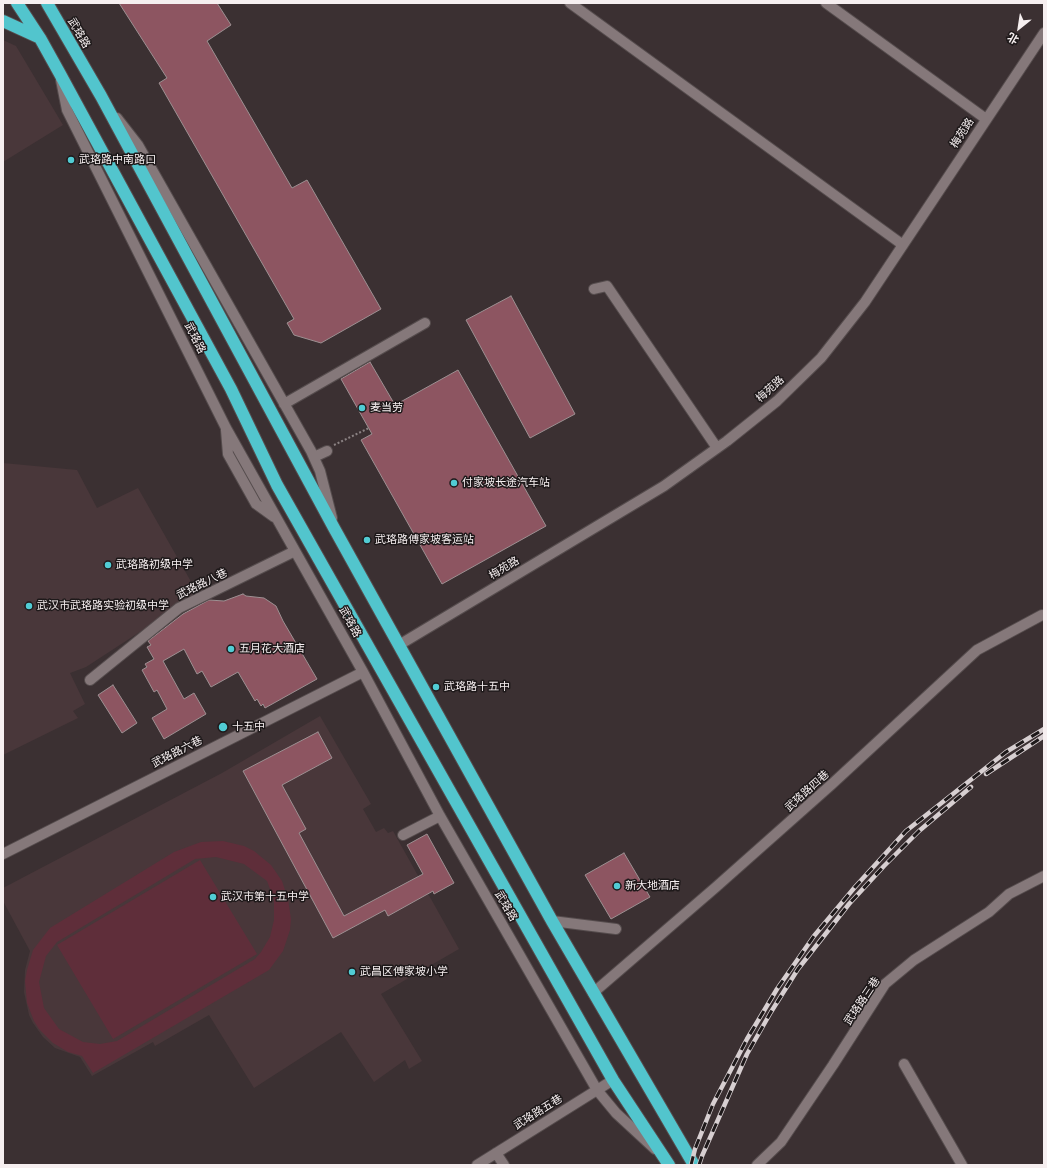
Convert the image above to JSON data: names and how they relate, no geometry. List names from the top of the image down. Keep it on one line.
{"streets":{"highway":["武珞路"],"street":["梅苑路","武珞路八巷","武珞路六巷","武珞路四巷","武珞路三巷","武珞路五巷"]},"crossings":[["武珞路","梅苑路"],["武珞路","武珞路八巷"],["武珞路","武珞路六巷"],["武珞路","武珞路四巷"],["武珞路","武珞路五巷"]],"places":["武珞路中南路口","麦当劳","付家坡长途汽车站","武珞路傅家坡客运站","武珞路初级中学","武汉市武珞路实验初级中学","五月花大酒店","武珞路十五中","十五中","新大地酒店","武汉市第十五中学","武昌区傅家坡小学"],"north":"bottom left"}
